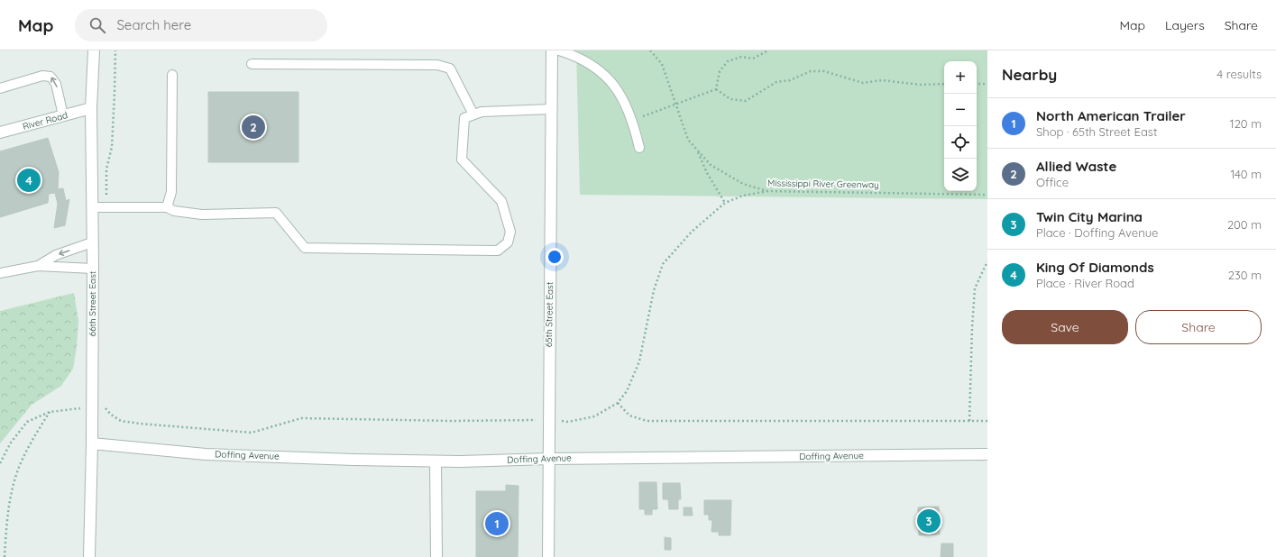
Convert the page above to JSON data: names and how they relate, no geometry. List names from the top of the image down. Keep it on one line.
{"streets":{"street":["River Road","66th Street East","65th Street East","Doffing Avenue"],"path":["Mississippi River Greenway"]},"crossings":[["River Road","66th Street East"],["66th Street East","Doffing Avenue"],["65th Street East","Doffing Avenue"]],"page":{"header":"Map","search":"Search here","nav":["Map","Layers","Share"],"heading":["Nearby","4 results"],"map_buttons":["+","−"],"list":[{"mark":"1","name":"North American Trailer","note":"Shop · 65th Street East","value":"120 m"},{"mark":"2","name":"Allied Waste","note":"Office","value":"140 m"},{"mark":"3","name":"Twin City Marina","note":"Place · Doffing Avenue","value":"200 m"},{"mark":"4","name":"King Of Diamonds","note":"Place · River Road","value":"230 m"}],"pins":["2","4","3","1"],"buttons":["Save","Share"]}}
